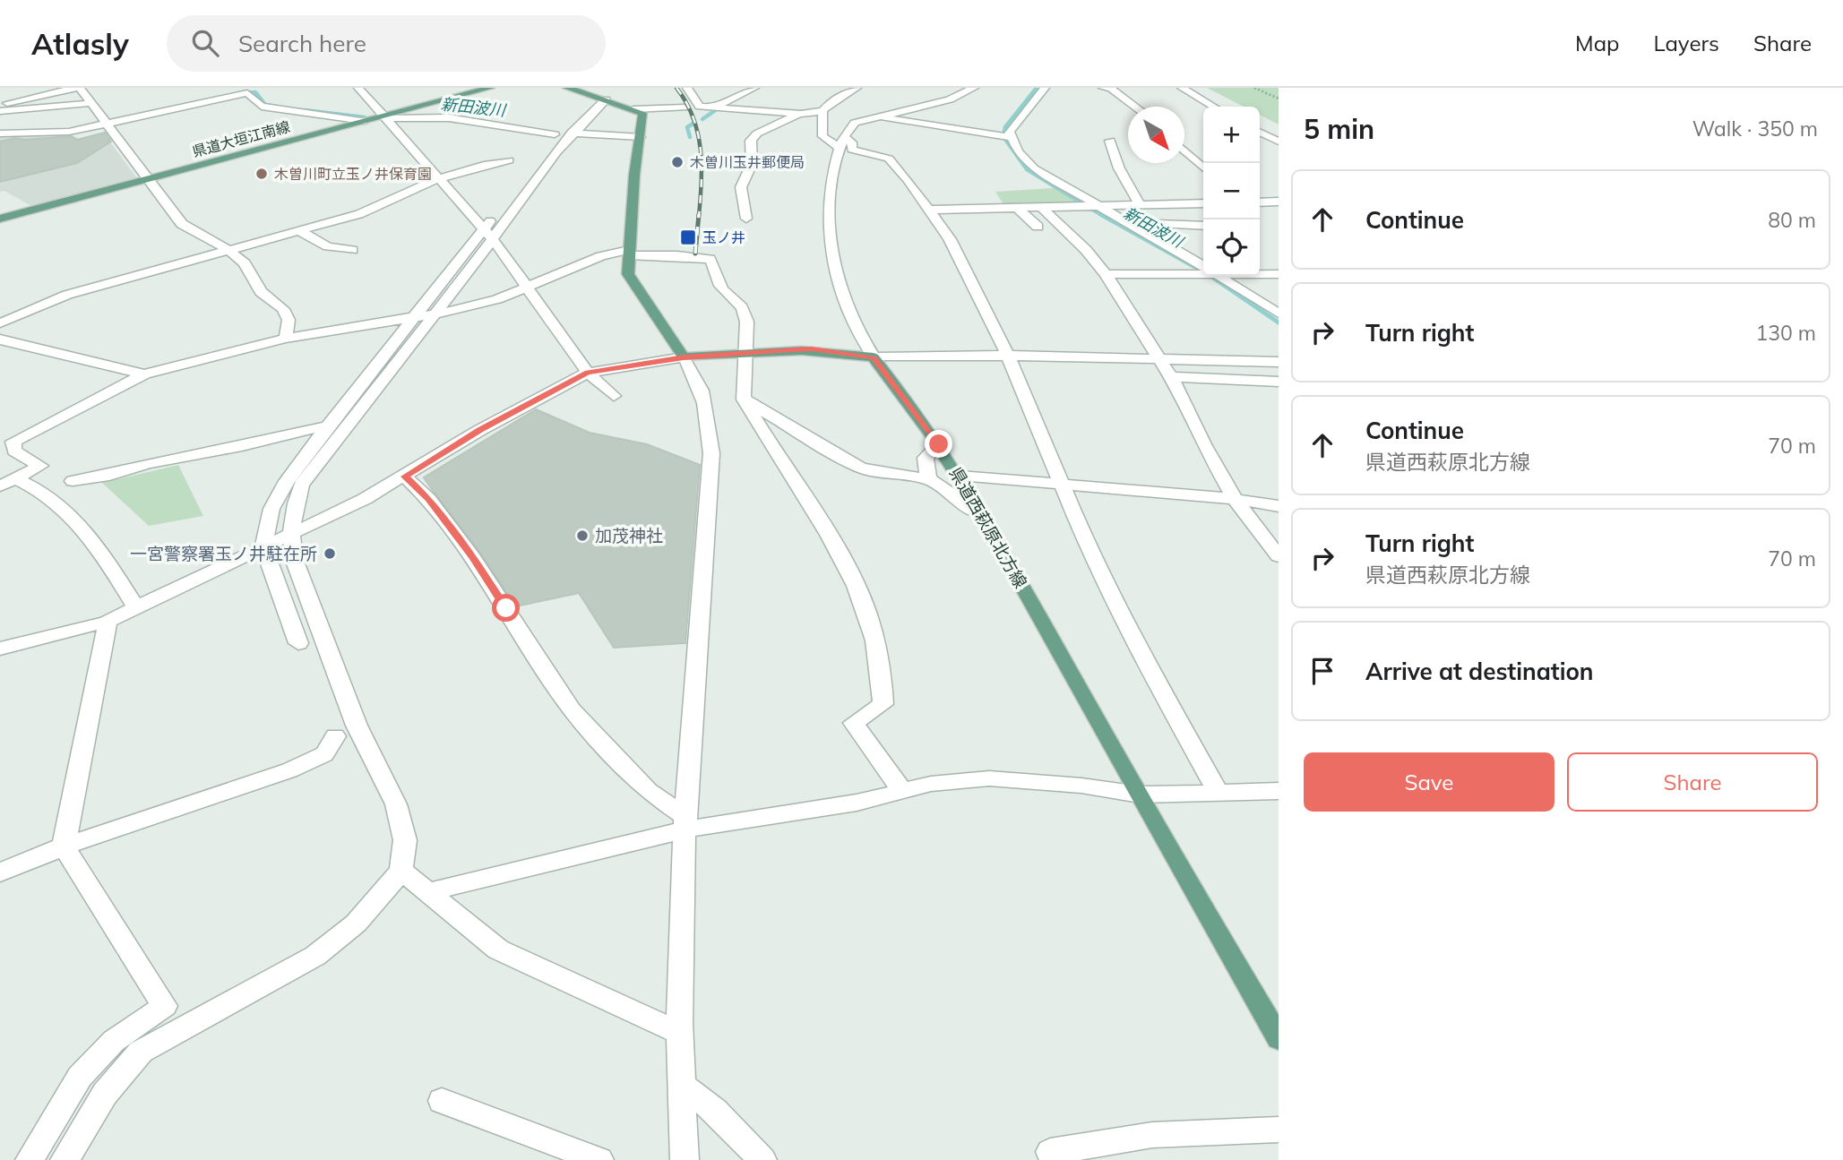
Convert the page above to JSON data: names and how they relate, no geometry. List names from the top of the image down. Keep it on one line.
{"streets":{"main road":["県道大垣江南線","県道西萩原北方線"]},"water":["新田波川"],"places":{"other":["木曽川玉井郵便局","木曽川町立玉ノ井保育園","加茂神社","一宮警察署玉ノ井駐在所"],"transit":["玉ノ井"]},"north":"bottom right","page":{"header":"Atlasly","search":"Search here","nav":["Map","Layers","Share"],"heading":["5 min","Walk · 350 m"],"map_buttons":["+","−"],"list":[["Continue","80 m"],["Turn right","130 m"],["Continue","県道西萩原北方線","70 m"],["Turn right","県道西萩原北方線","70 m"],"Arrive at destination"],"buttons":["Save","Share"]}}
